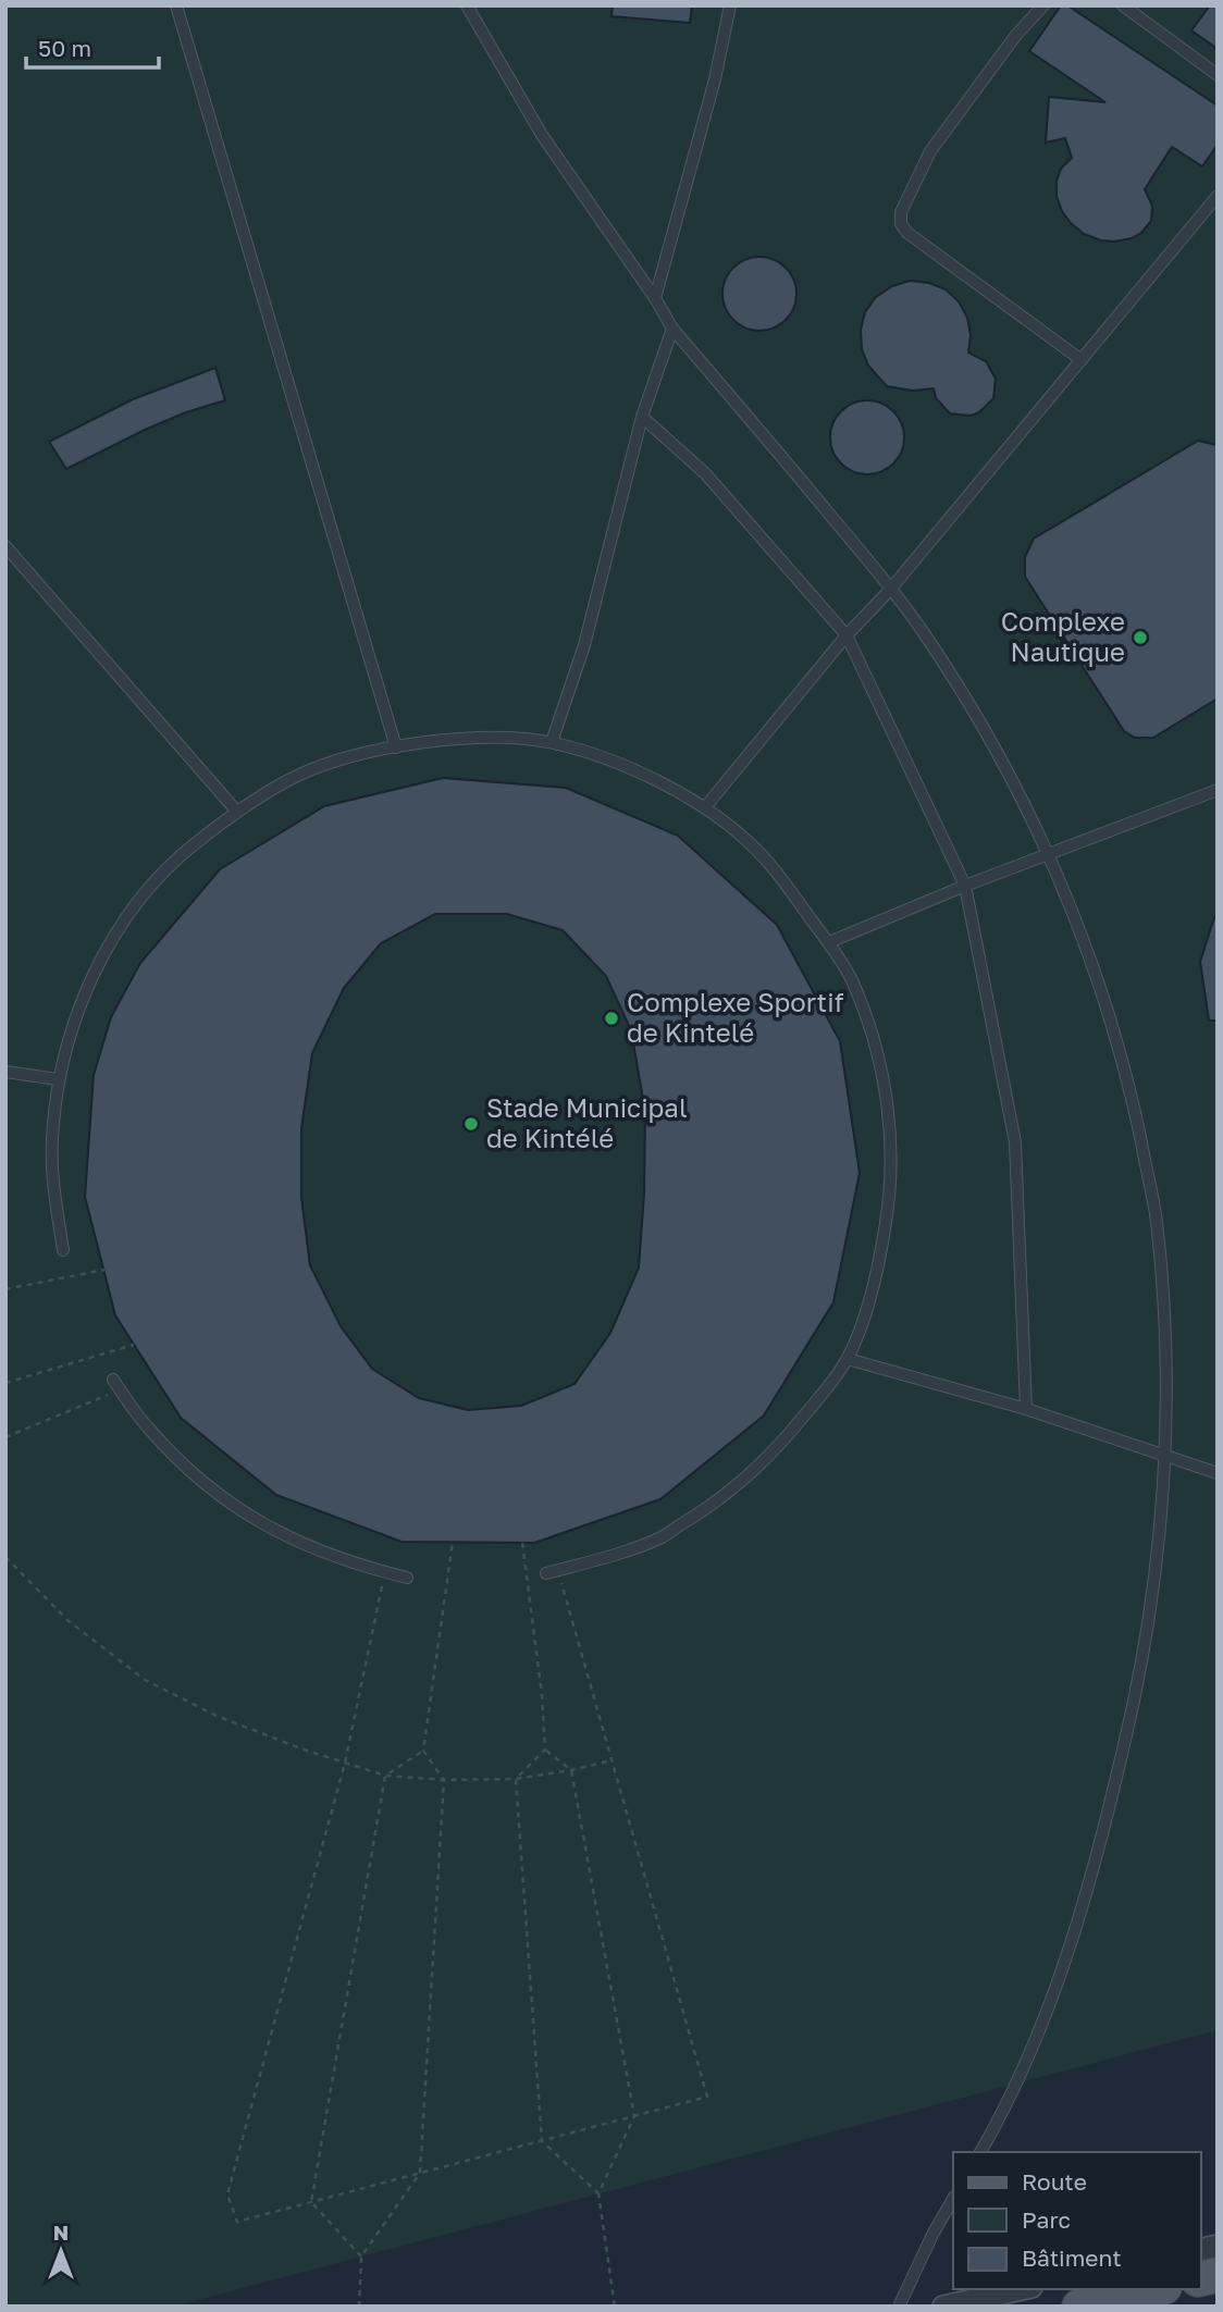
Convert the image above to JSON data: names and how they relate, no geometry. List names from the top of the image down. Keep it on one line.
{"places":["Complexe Nautique","Complexe Sportif de Kintelé","Stade Municipal de Kintélé"],"legend":["Route","Parc","Bâtiment"],"scale_bar":"50 m","north":"top"}
